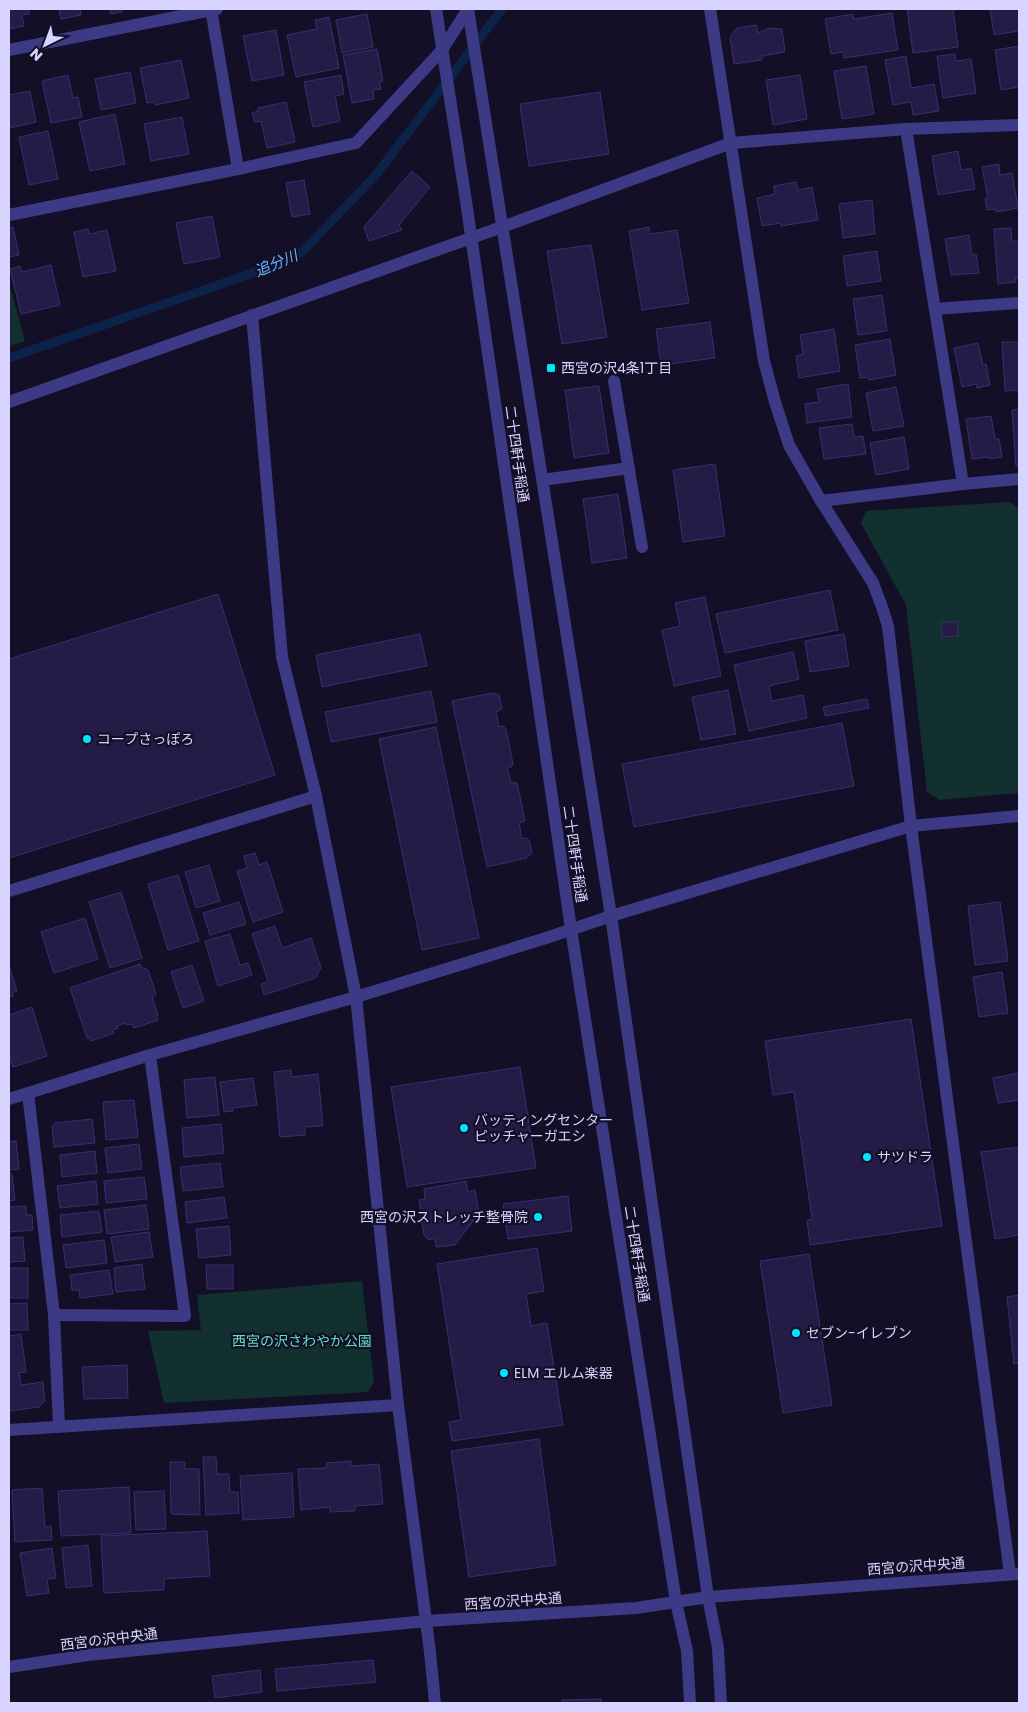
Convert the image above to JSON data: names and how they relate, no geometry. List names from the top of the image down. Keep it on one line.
{"streets":{"street":["二十四軒手稲通","西宮の沢中央通"]},"crossings":[["二十四軒手稲通","西宮の沢中央通"]],"water":["追分川"],"parks":["西宮の沢さわやか公園"],"places":{"transit":["西宮の沢4条1丁目"],"other":["コープさっぽろ","バッティングセンター ピッチャーガエシ","サツドラ","西宮の沢ストレッチ整骨院","セブン-イレブン","ELM エルム楽器"]},"north":"bottom left"}
